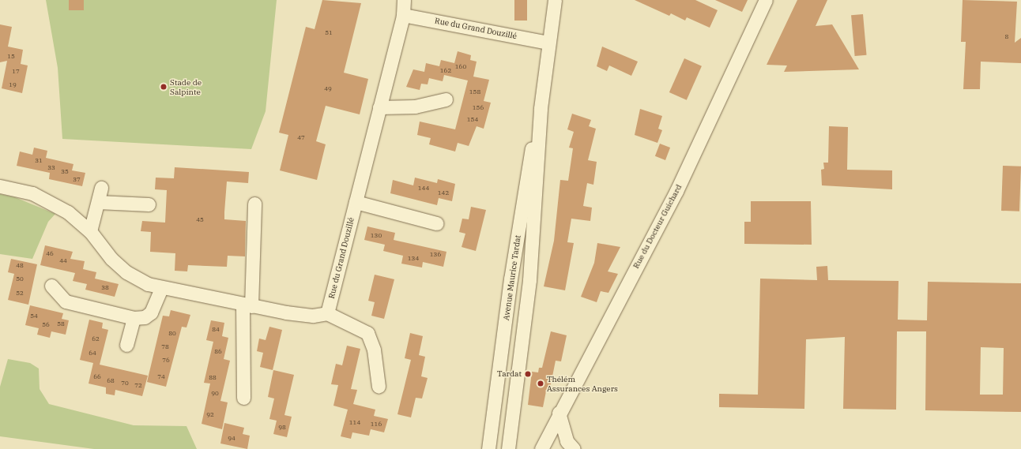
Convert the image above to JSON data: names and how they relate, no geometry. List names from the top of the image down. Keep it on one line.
{"streets":{"street":["Rue du Grand Douzillé","Rue du Docteur Guichard","Avenue Maurice Tardat"]},"crossings":[["Rue du Grand Douzillé","Avenue Maurice Tardat"]],"places":["Stade de Salpinte","Tardat","Thélém Assurances Angers"],"house_numbers":["51","8","15","160","162","17","19","49","158","156","154","47","31","33","35","37","144","142","45","130","46","136","134","44","48","50","38","52","54","58","56","84","80","62","78","86","64","76","66","74","88","68","70","72","90","92","114","116","98","94"]}
